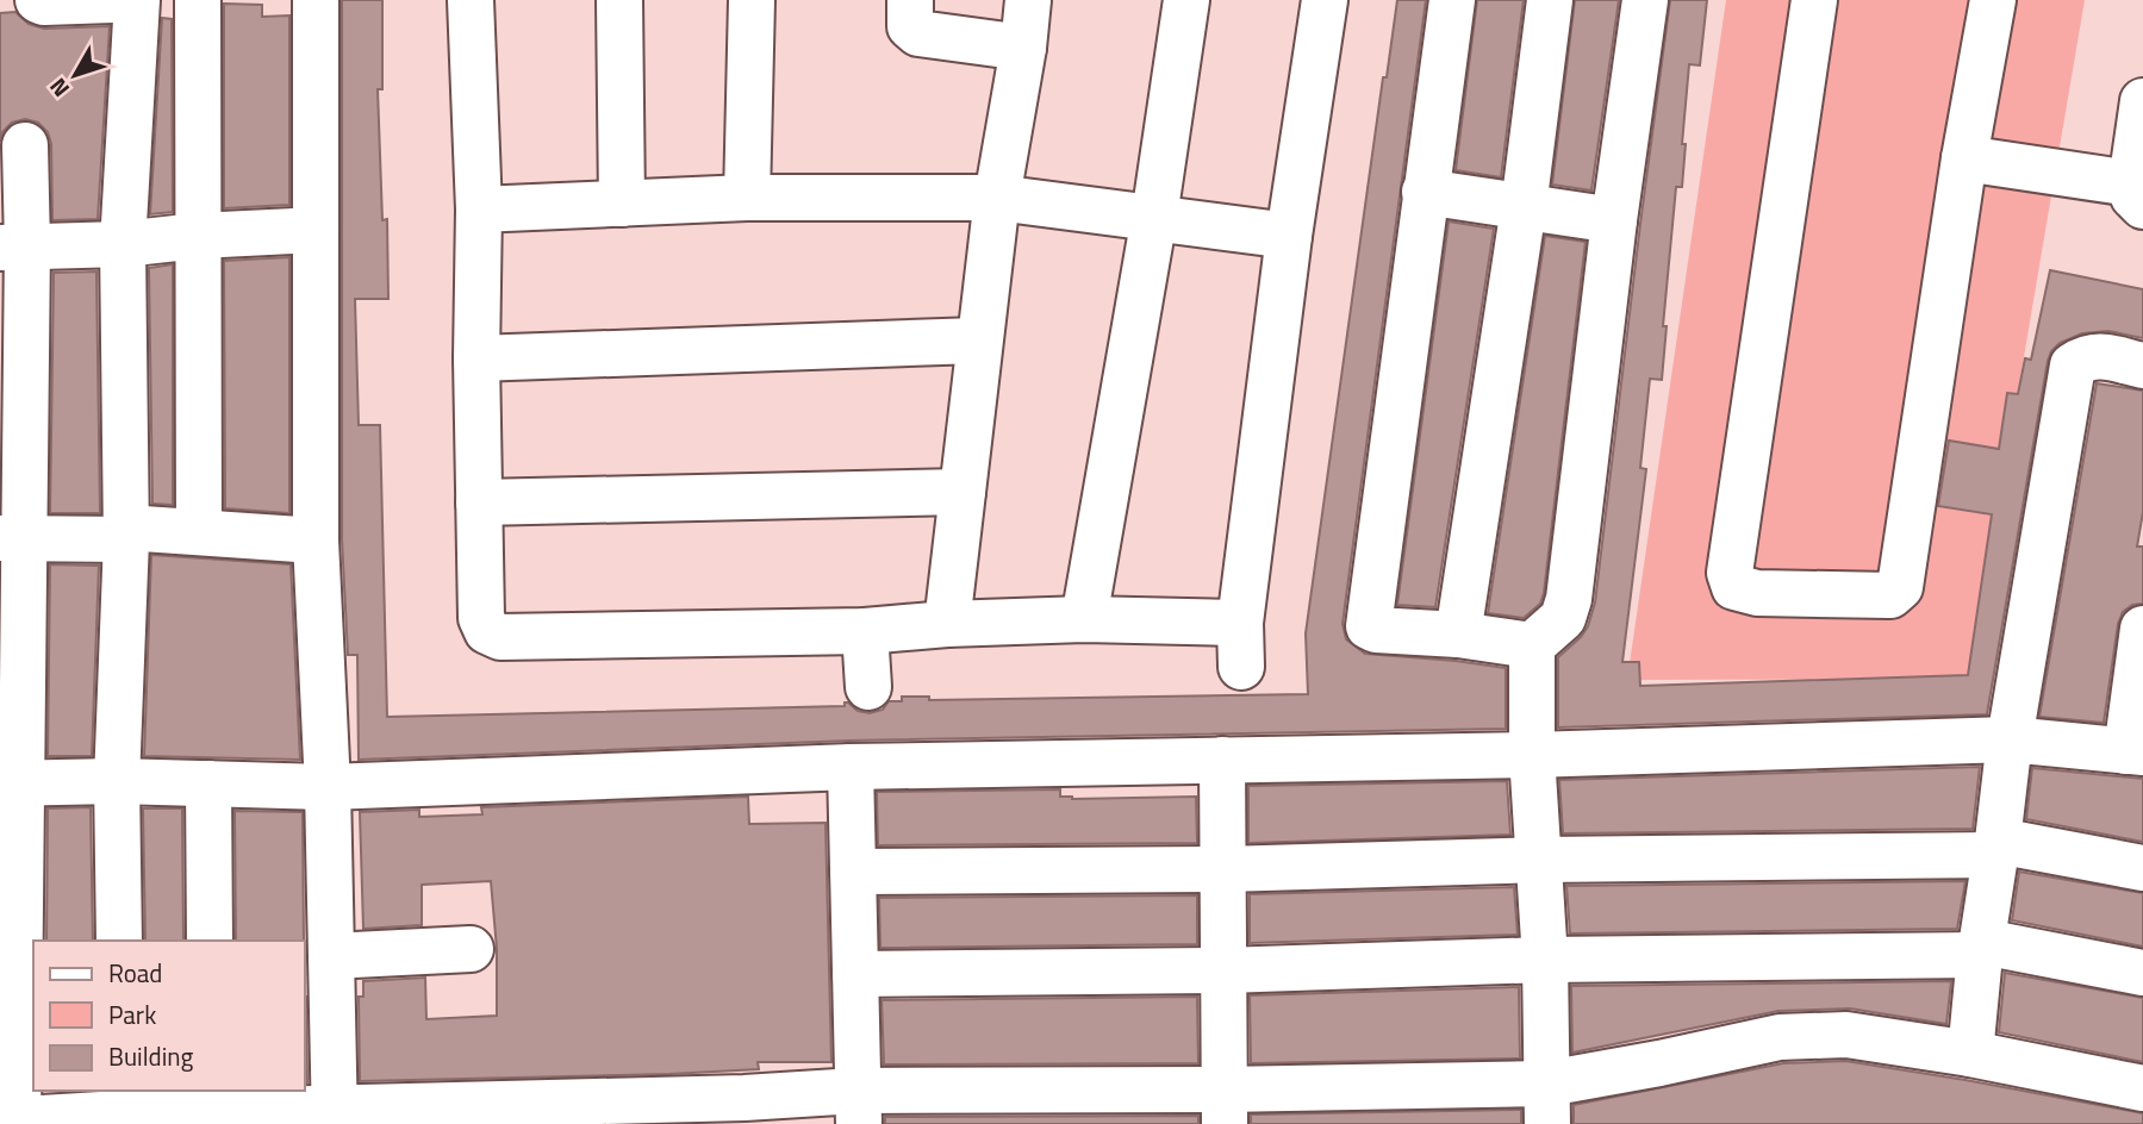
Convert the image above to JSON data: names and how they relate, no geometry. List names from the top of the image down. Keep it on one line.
{"legend":["Road","Park","Building"],"north":"bottom left"}
